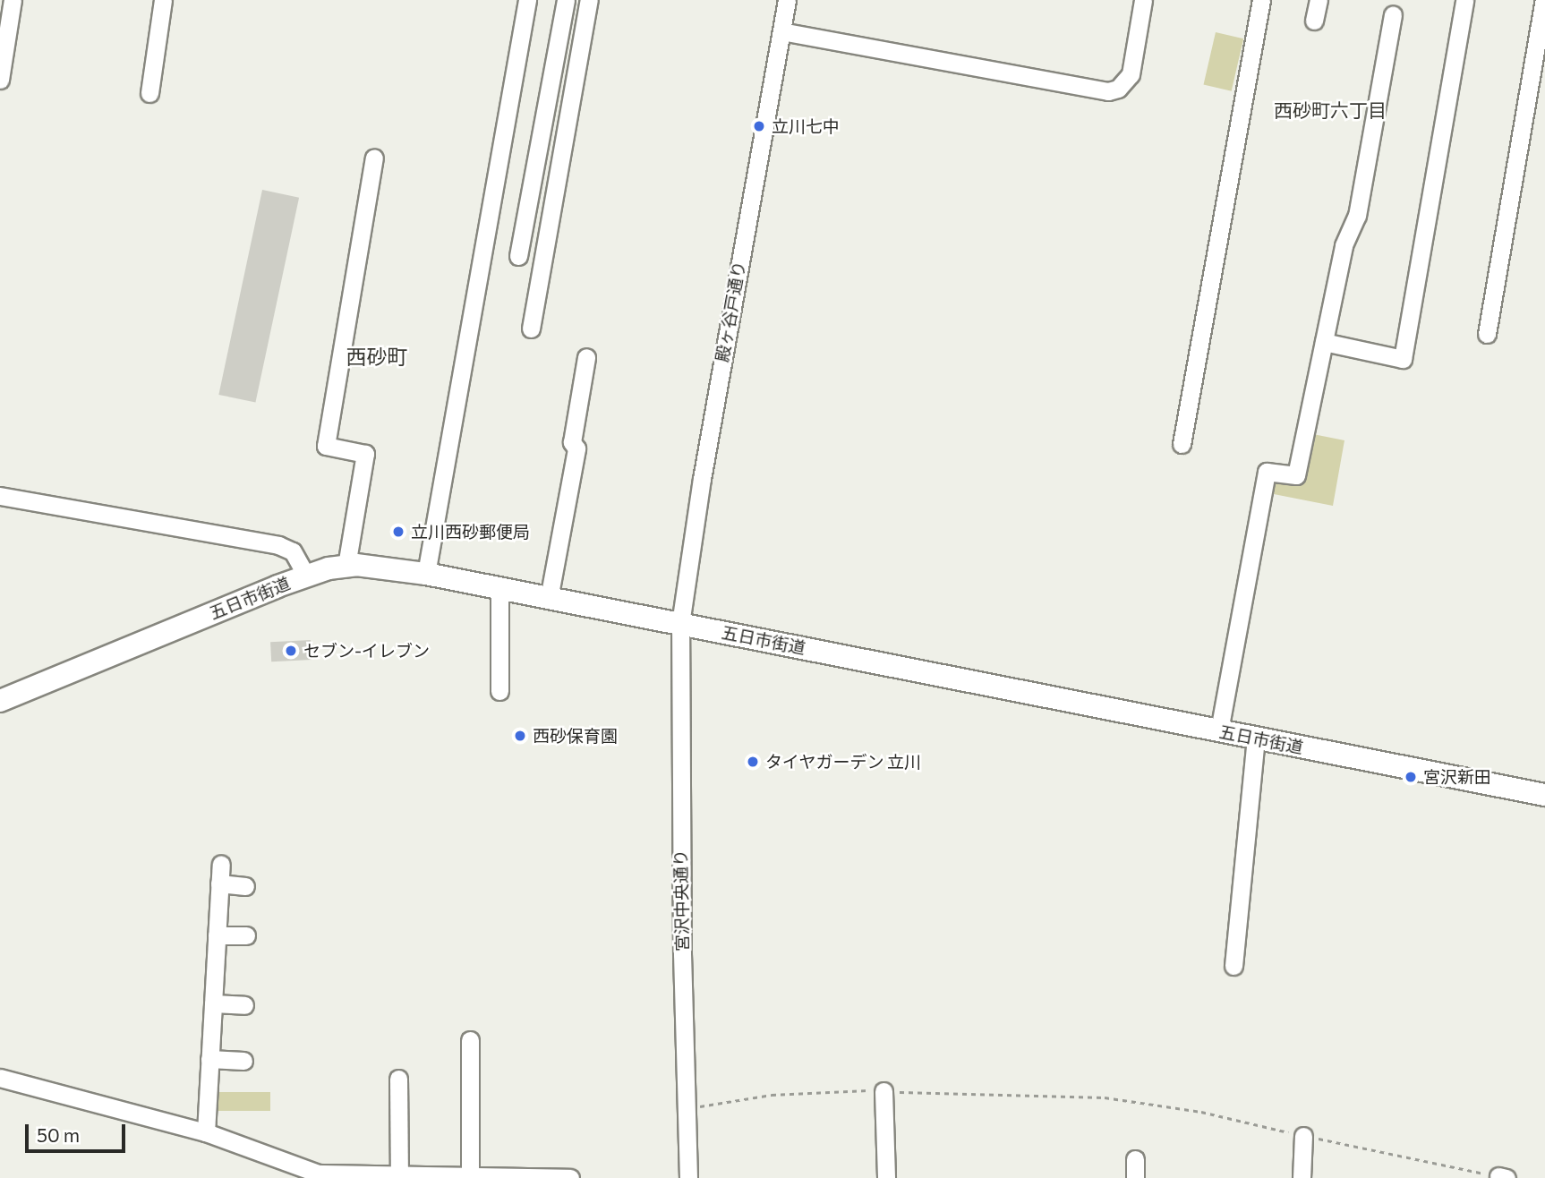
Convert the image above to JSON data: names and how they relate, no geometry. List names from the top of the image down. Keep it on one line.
{"streets":{"main road":["五日市街道"],"street":["殿ヶ谷戸通り","宮沢中央通り"]},"crossings":[["殿ヶ谷戸通り","五日市街道"],["殿ヶ谷戸通り","宮沢中央通り"],["五日市街道","宮沢中央通り"]],"districts":["西砂町六丁目","西砂町"],"places":["立川七中","立川西砂郵便局","セブン-イレブン","西砂保育園","タイヤガーデン 立川","宮沢新田"],"scale_bar":"50 m"}
